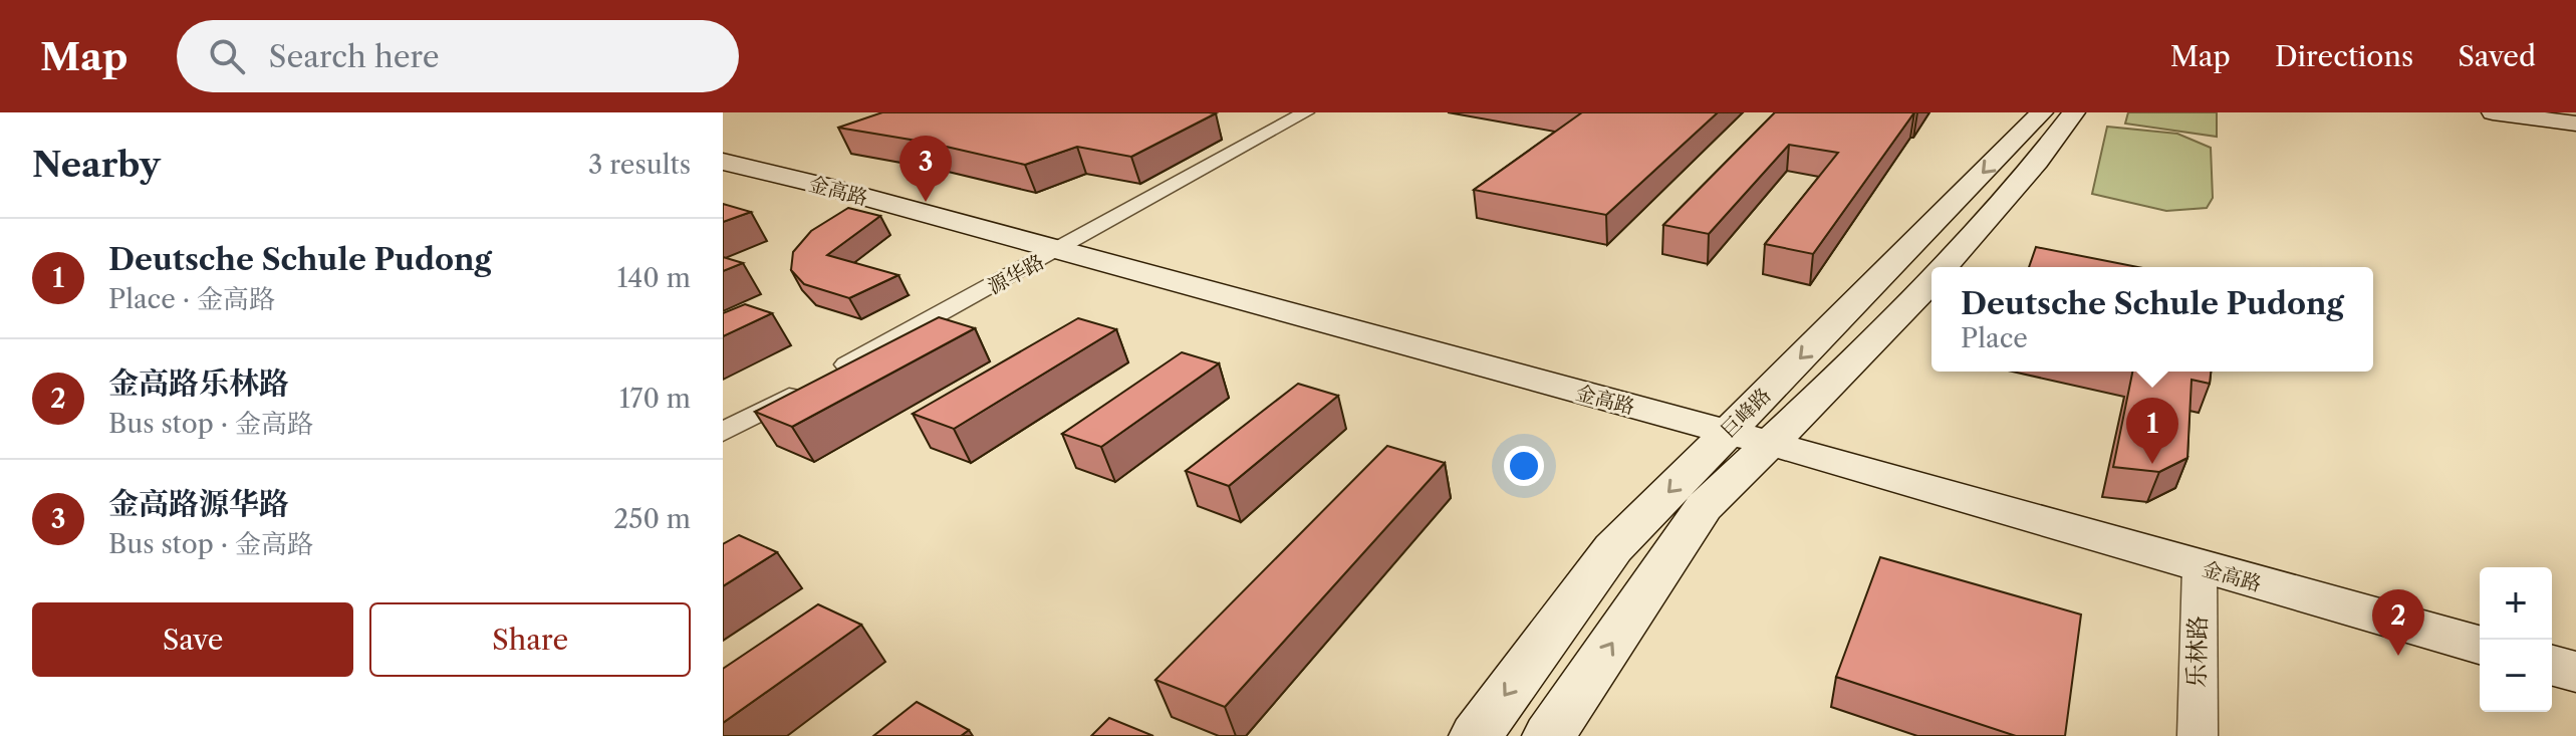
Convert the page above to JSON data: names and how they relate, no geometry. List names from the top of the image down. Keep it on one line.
{"streets":{"main road":["金高路","巨峰路"],"street":["源华路","乐林路"]},"crossings":[["金高路","源华路"],["金高路","巨峰路"],["金高路","乐林路"]],"page":{"header":"Map","search":"Search here","nav":["Map","Directions","Saved"],"heading":["Nearby","3 results"],"pins":["3","1","2"],"list":[{"mark":"1","name":"Deutsche Schule Pudong","note":"Place · 金高路","value":"140 m"},{"mark":"2","name":"金高路乐林路","note":"Bus stop · 金高路","value":"170 m"},{"mark":"3","name":"金高路源华路","note":"Bus stop · 金高路","value":"250 m"}],"popup":["Deutsche Schule Pudong","Place"],"map_buttons":["+","−"],"buttons":["Save","Share"]}}
